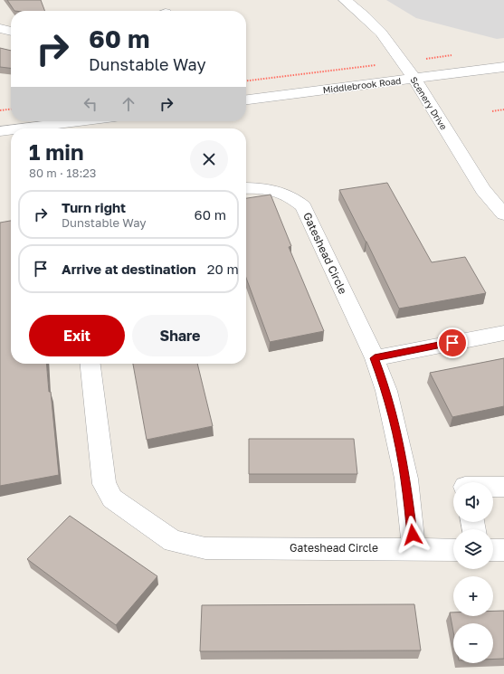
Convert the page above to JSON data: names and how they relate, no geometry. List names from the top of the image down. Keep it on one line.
{"streets":{"street":["Middlebrook Road","Scenery Drive","Gateshead Circle"]},"crossings":[["Middlebrook Road","Scenery Drive"]],"page":{"turn":["60 m","Dunstable Way"],"heading":["1 min","80 m · 18:23"],"list":[{"name":"Turn right","note":"Dunstable Way","value":"60 m"},{"name":"Arrive at destination","value":"20 m"}],"buttons":["Exit","Share"],"map_buttons":["+","−"]}}
